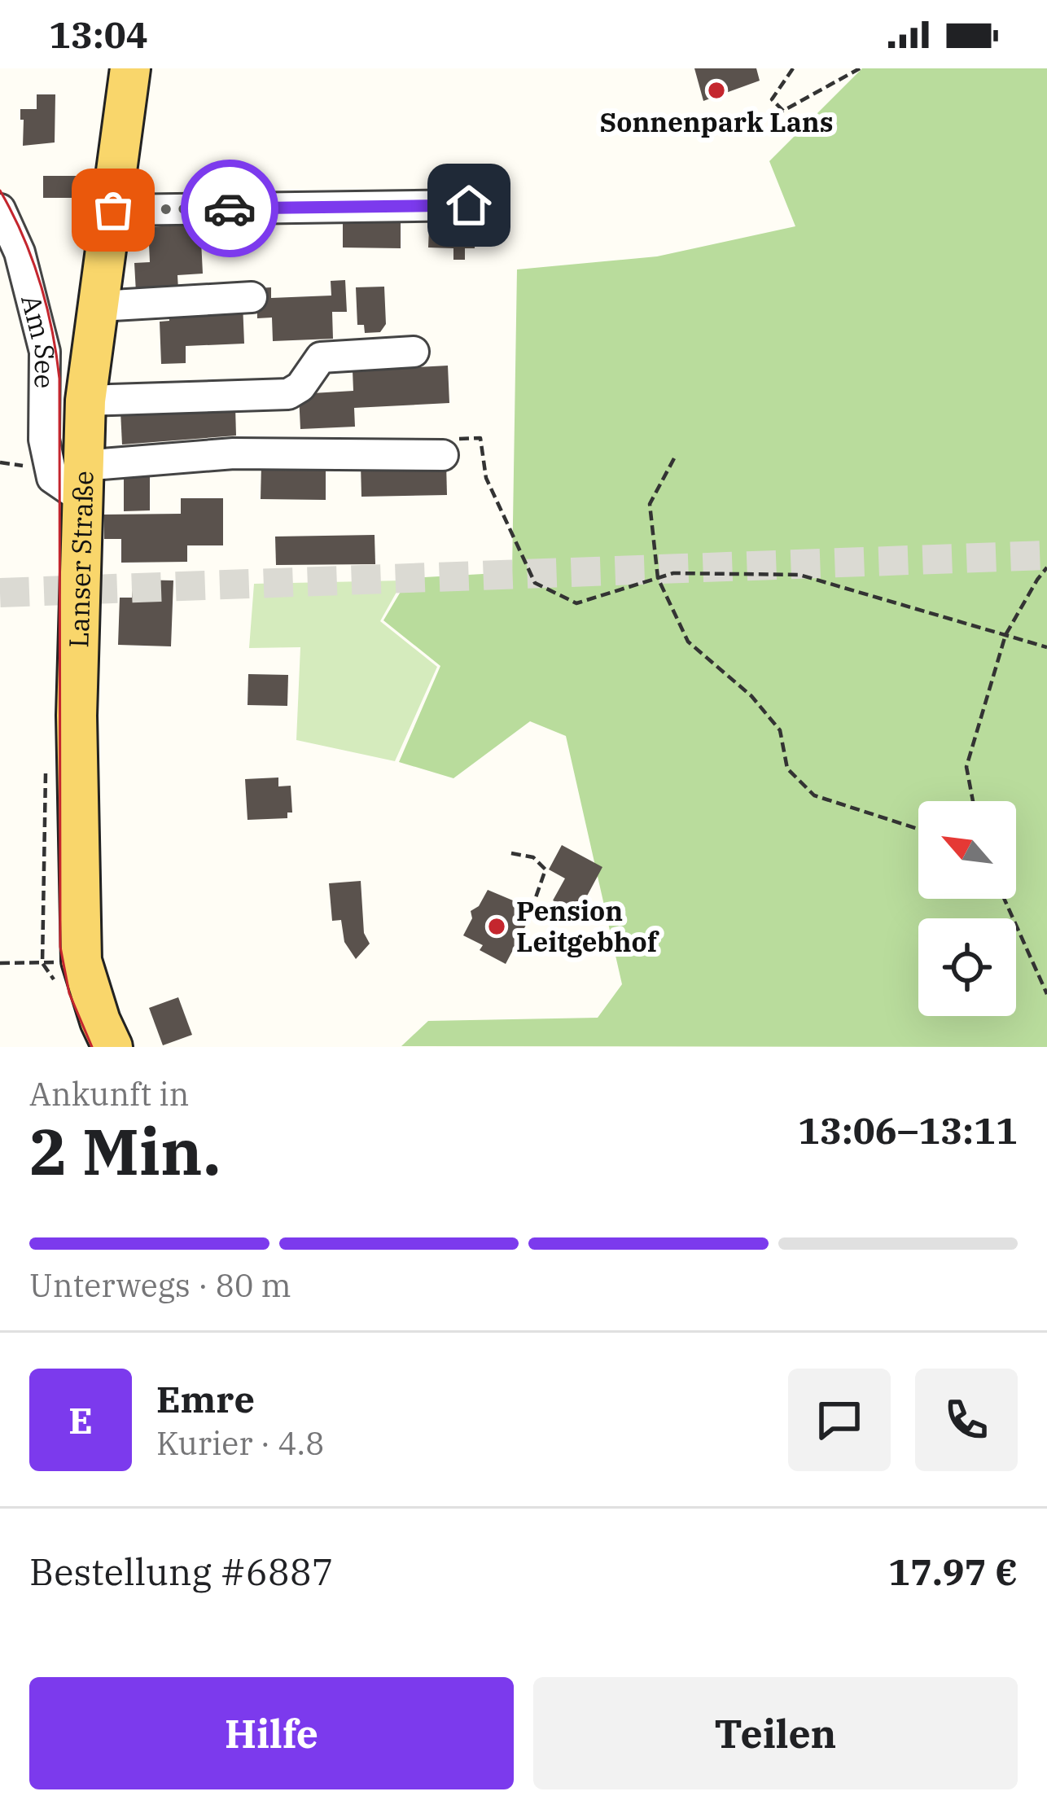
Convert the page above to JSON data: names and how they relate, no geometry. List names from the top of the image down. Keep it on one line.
{"streets":{"main road":["Lanser Straße"],"street":["Am See"]},"crossings":[["Am See","Lanser Straße"]],"places":["Sonnenpark Lans","Pension Leitgebhof"],"north":"top left","page":{"status":"13:04","heading":["2 Min.","Ankunft in","13:06–13:11"],"panel":["Emre","Kurier · 4.8","Bestellung #6887","17.97 €"],"bar":"Unterwegs · 80 m","round":"E","buttons":["Hilfe","Teilen"]}}
